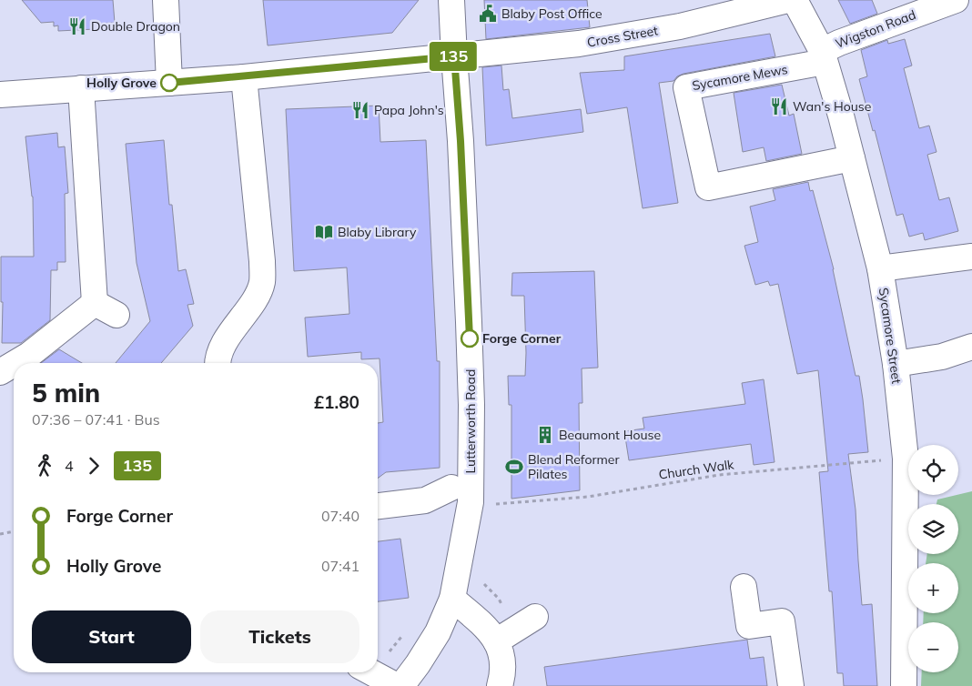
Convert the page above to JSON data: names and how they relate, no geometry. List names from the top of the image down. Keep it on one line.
{"streets":{"street":["Wigston Road","Cross Street","Sycamore Mews","Sycamore Street","Lutterworth Road"],"path":["Church Walk"]},"crossings":[["Wigston Road","Sycamore Mews"],["Wigston Road","Sycamore Street"],["Cross Street","Lutterworth Road"],["Sycamore Mews","Sycamore Street"],["Sycamore Street","Church Walk"]],"places":{"public building":["Blaby Post Office"],"restaurant":["Double Dragon","Wan's House","Papa John's"],"other":["Holly Grove","Forge Corner"],"library":["Blaby Library"],"building":["Beaumont House"],"sports":["Blend Reformer Pilates"]},"lines":["bus line 135"],"page":{"on_map":"135","heading":["5 min","07:36 – 07:41 · Bus","£1.80"],"legs":["4","135"],"map_buttons":["+","−"],"list":[{"name":"Forge Corner","value":"07:40"},{"name":"Holly Grove","value":"07:41"}],"buttons":["Start","Tickets"]}}
